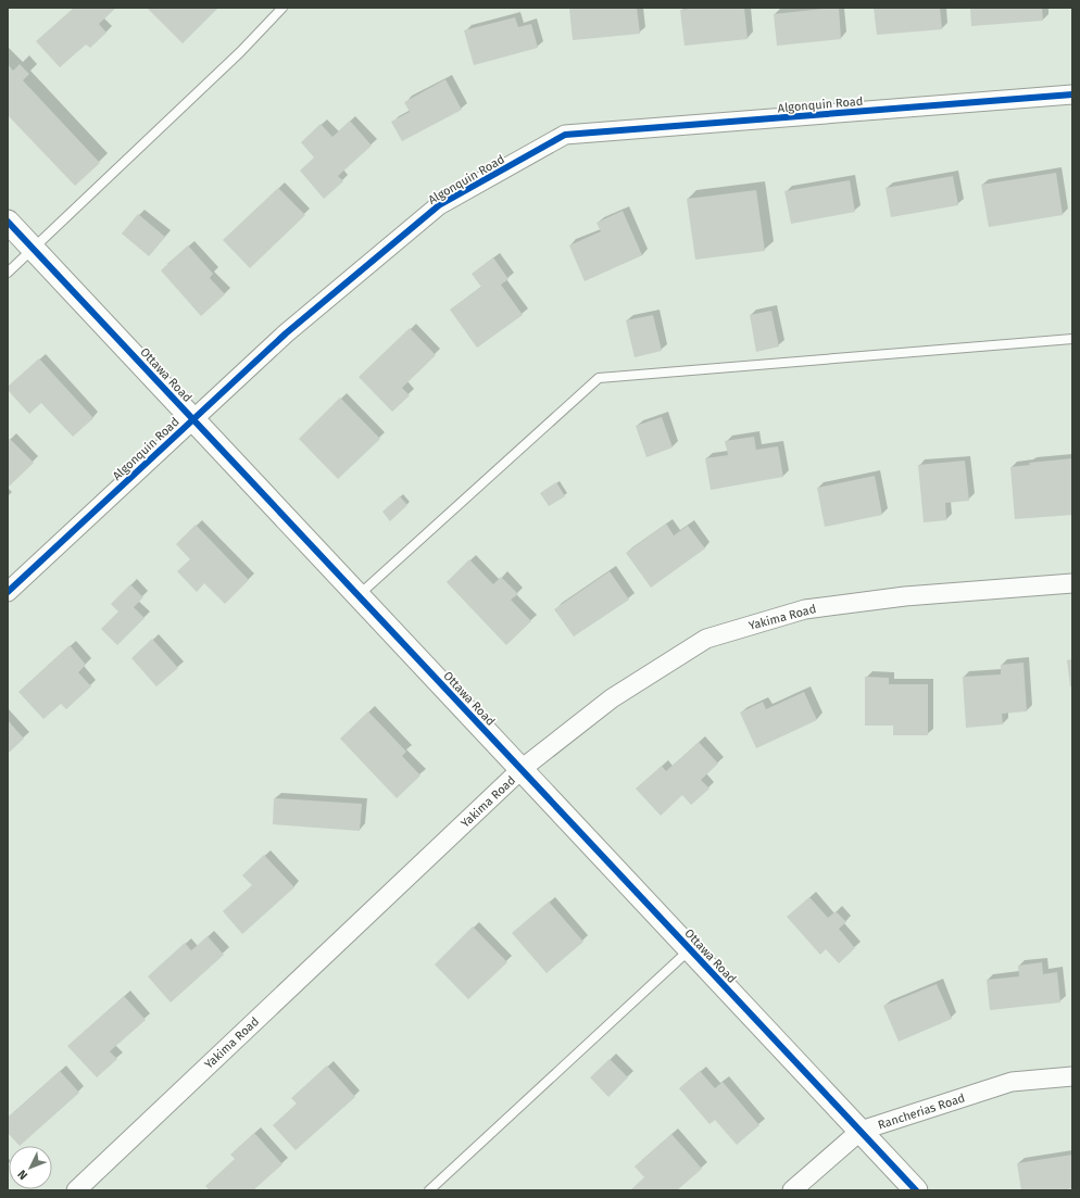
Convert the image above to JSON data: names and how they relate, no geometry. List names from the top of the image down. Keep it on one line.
{"streets":{"street":["Algonquin Road","Ottawa Road","Yakima Road","Rancherias Road"]},"crossings":[["Algonquin Road","Ottawa Road"],["Ottawa Road","Yakima Road"],["Ottawa Road","Rancherias Road"]],"north":"bottom left"}
